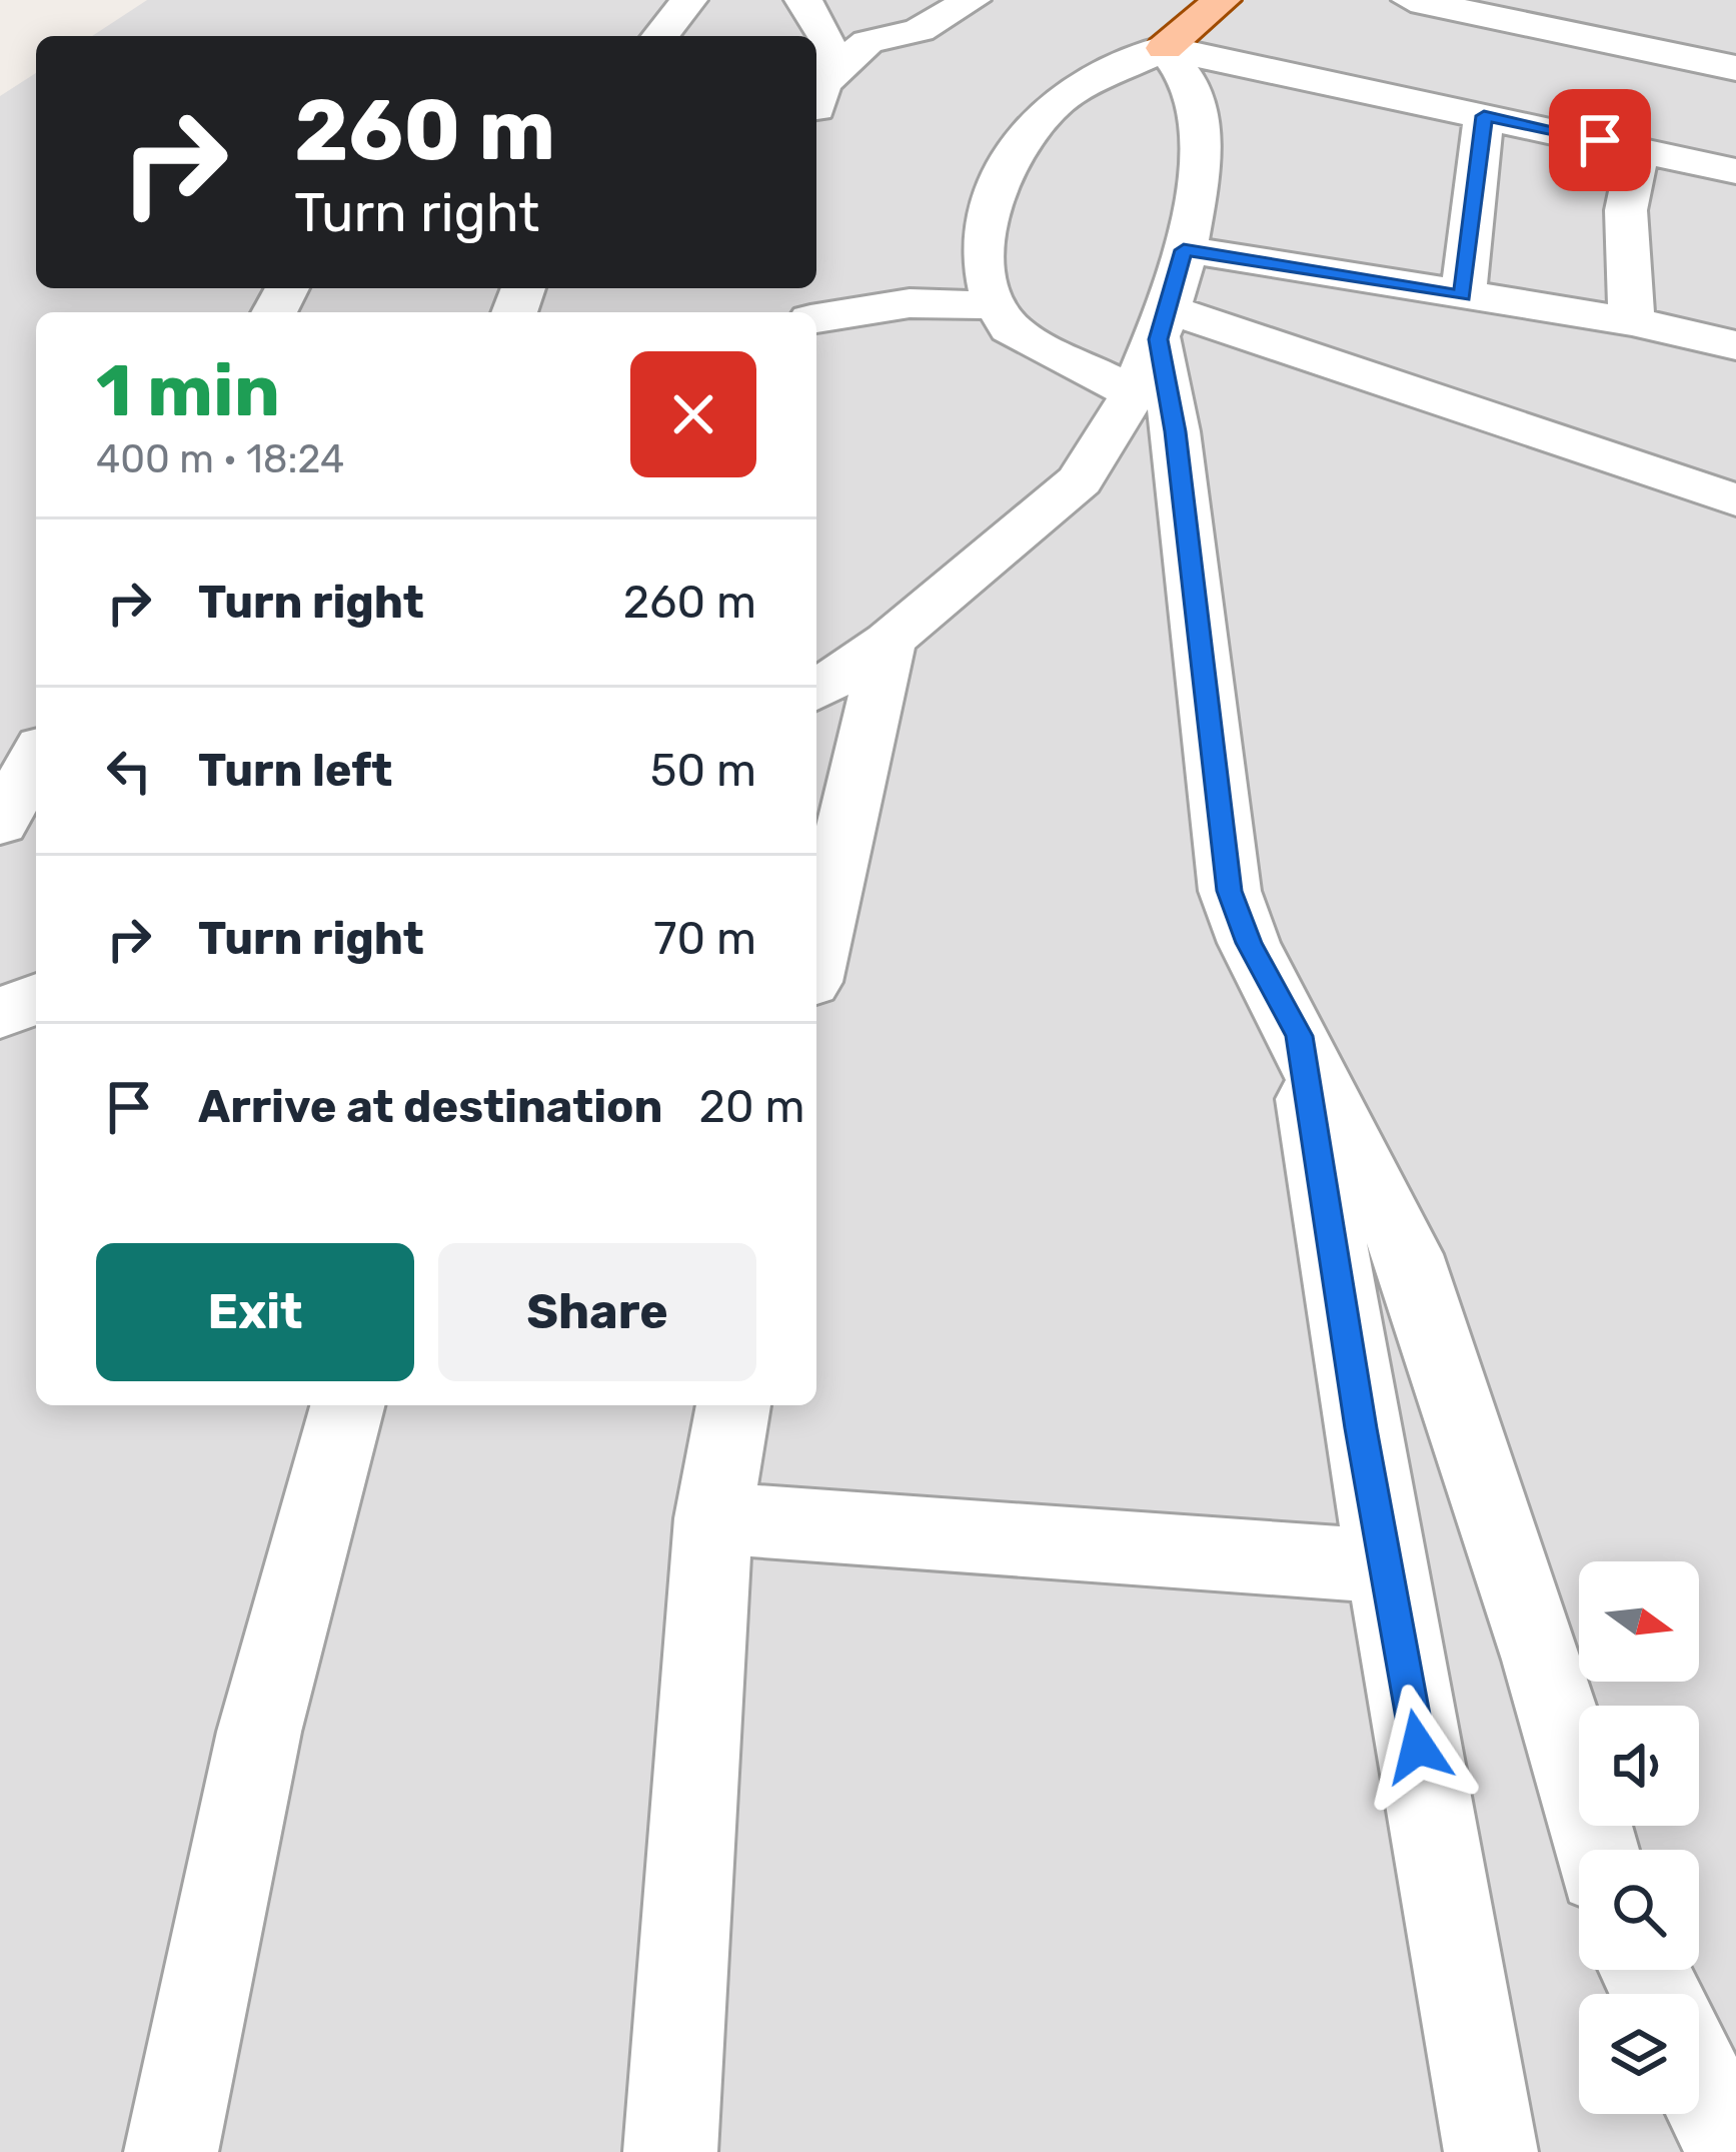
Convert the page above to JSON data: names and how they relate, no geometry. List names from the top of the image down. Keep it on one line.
{"north":"right","page":{"turn":["260 m","Turn right"],"heading":["1 min","400 m · 18:24"],"list":[{"name":"Turn right","value":"260 m"},{"name":"Turn left","value":"50 m"},{"name":"Turn right","value":"70 m"},{"name":"Arrive at destination","value":"20 m"}],"buttons":["Exit","Share"]}}
